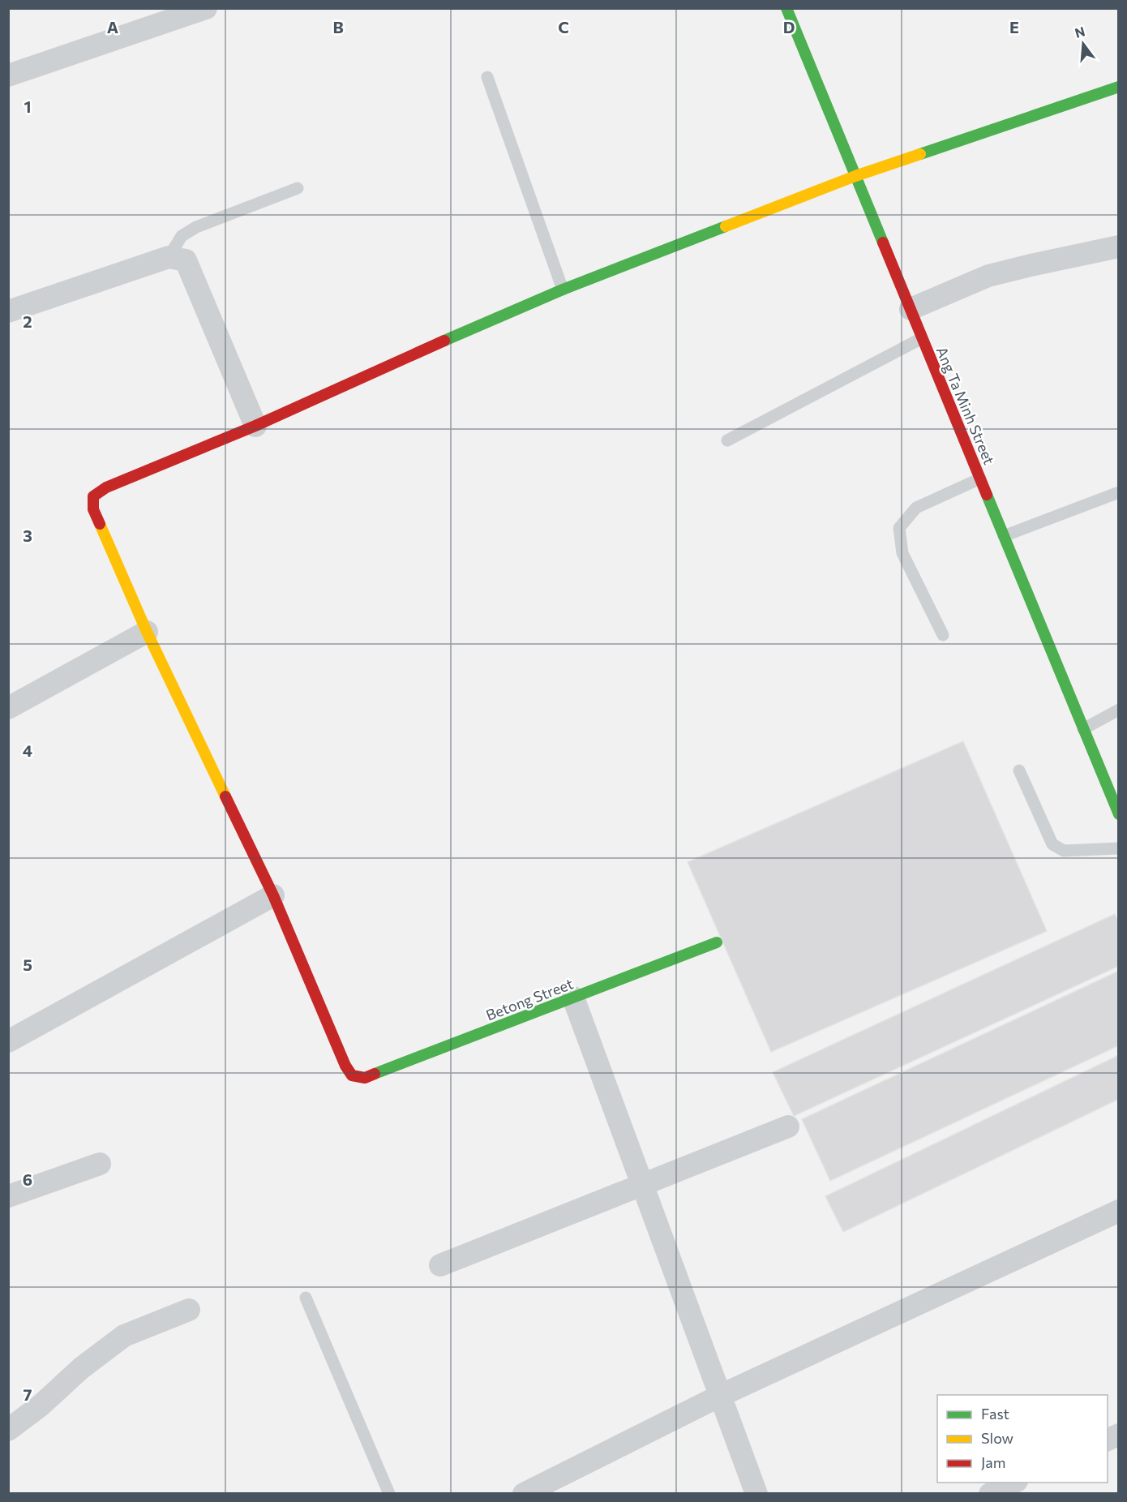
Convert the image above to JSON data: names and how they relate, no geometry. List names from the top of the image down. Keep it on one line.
{"streets":{"street":["Ang Ta Minh Street","Betong Street"]},"legend":["Fast","Slow","Jam"],"north":"top","grid":{"columns":["A","B","C","D","E"],"rows":["1","2","3","4","5","6","7"]}}
